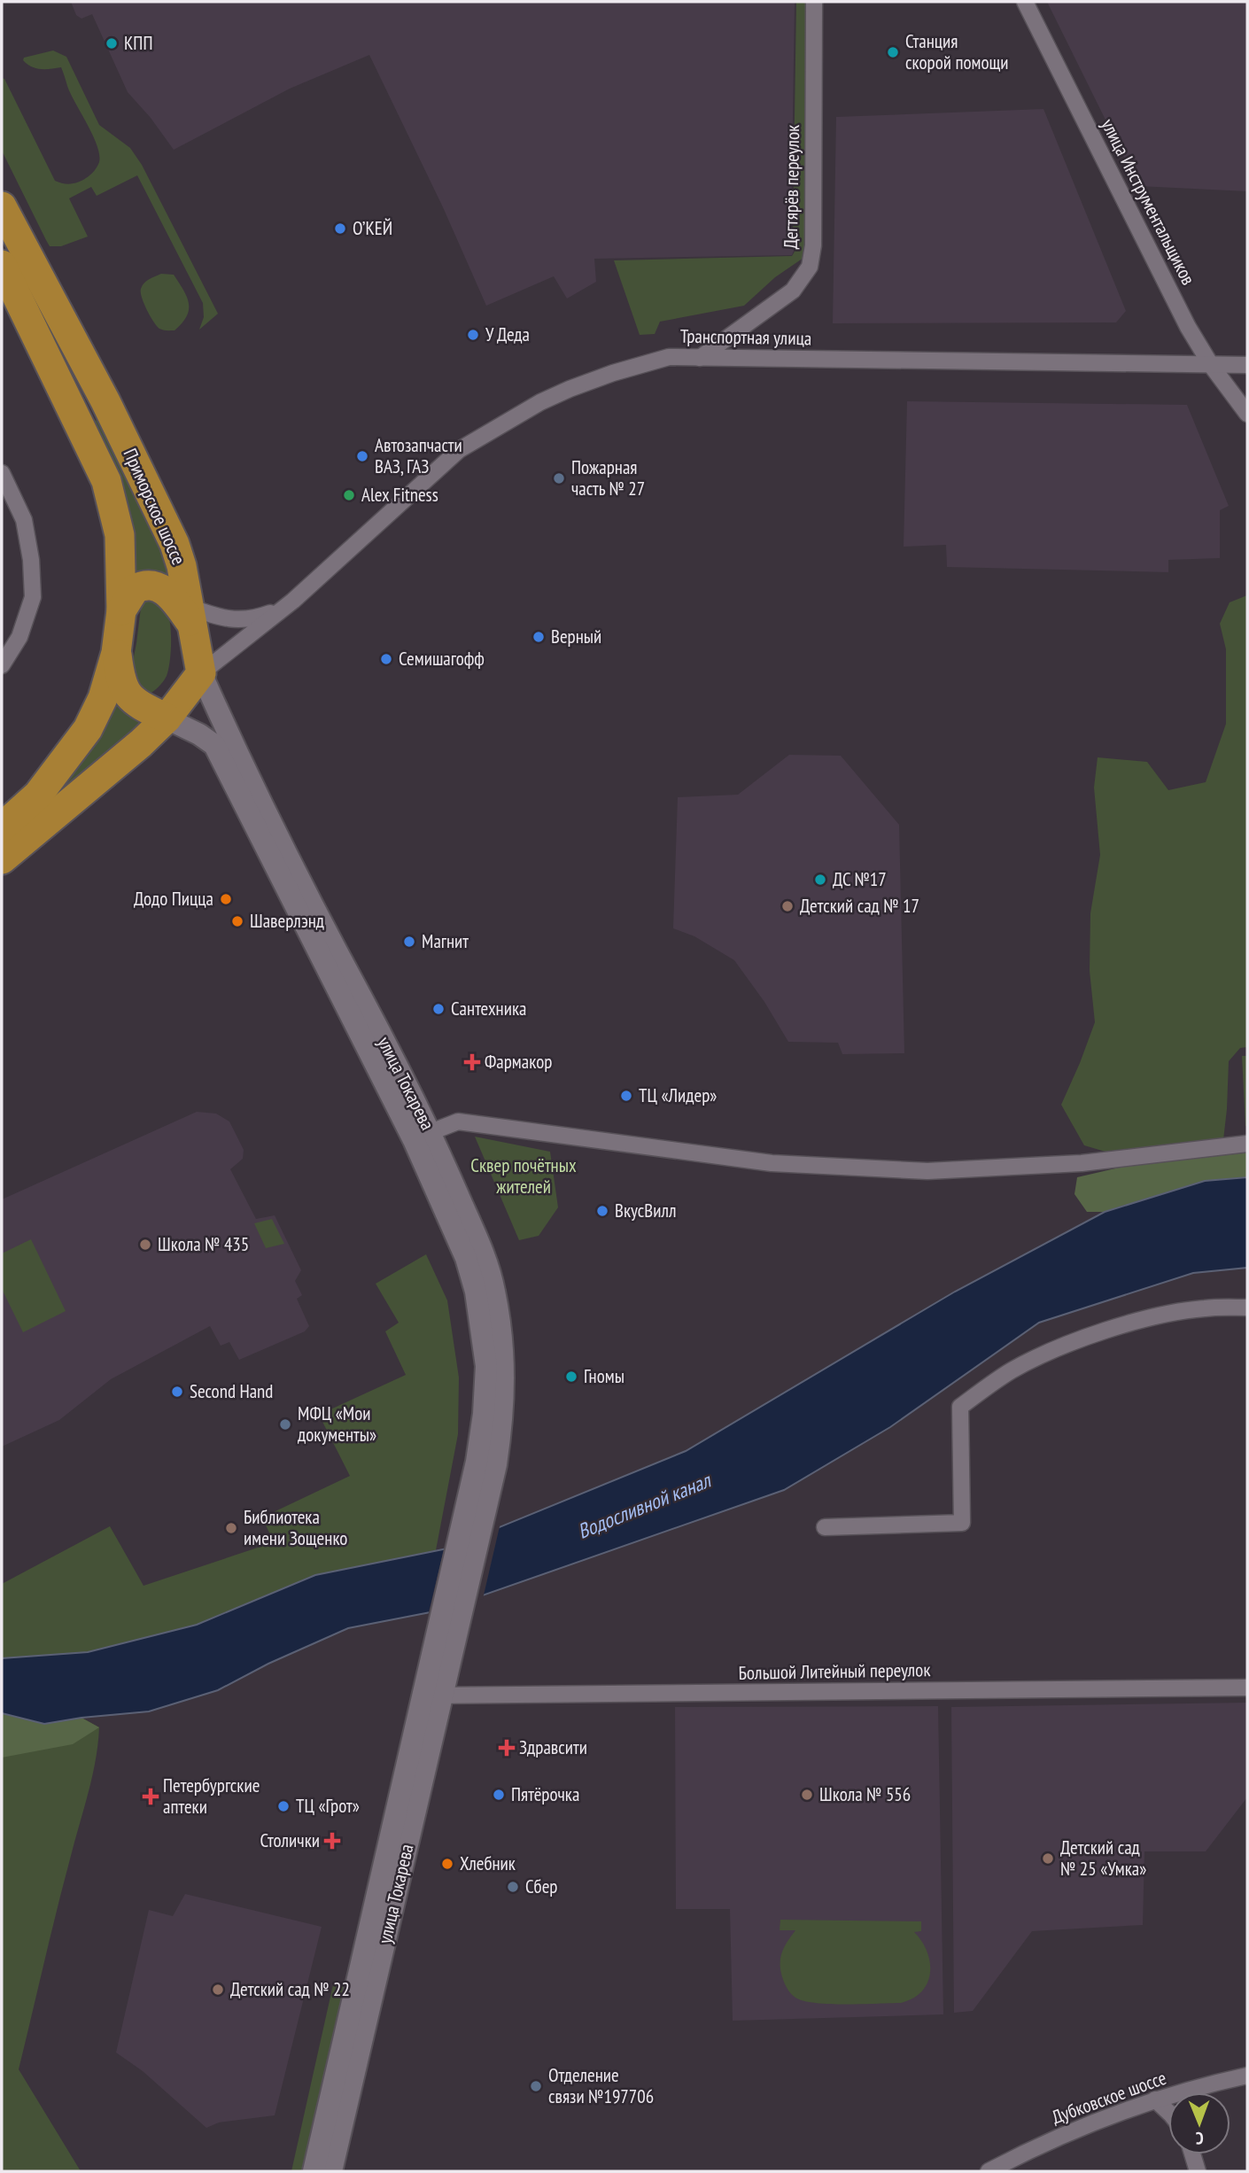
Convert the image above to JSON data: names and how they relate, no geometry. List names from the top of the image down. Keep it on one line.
{"streets":{"highway":["Приморское шоссе"],"main road":["улица Токарева"],"street":["Дегтярёв переулок","улица Инструментальщиков","Транспортная улица","Большой Литейный переулок","Дубковское шоссе"]},"crossings":[["Дегтярёв переулок","Транспортная улица"],["улица Инструментальщиков","Транспортная улица"],["Транспортная улица","Приморское шоссе"],["Транспортная улица","улица Токарева"],["Приморское шоссе","улица Токарева"],["улица Токарева","Большой Литейный переулок"]],"water":["Водосливной канал"],"parks":["Сквер почётных жителей"],"places":{"other":["КПП","Станция скорой помощи","О’КЕЙ","У Деда","Автозапчасти ВАЗ, ГАЗ","Пожарная часть № 27","Alex Fitness","Верный","Семишагофф","ДС №17","Додо Пицца","Детский сад № 17","Шаверлэнд","Магнит","Сантехника","ТЦ «Лидер»","ВкусВилл","Школа № 435","Гномы","Second Hand","МФЦ «Мои документы»","Библиотека имени Зощенко","Пятёрочка","Школа № 556","ТЦ «Грот»","Детский сад № 25 «Умка»","Хлебник","Сбер","Детский сад № 22","Отделение связи №197706"],"health":["Фармакор","Здравсити","Петербургские аптеки","Столички"]},"north":"bottom"}
